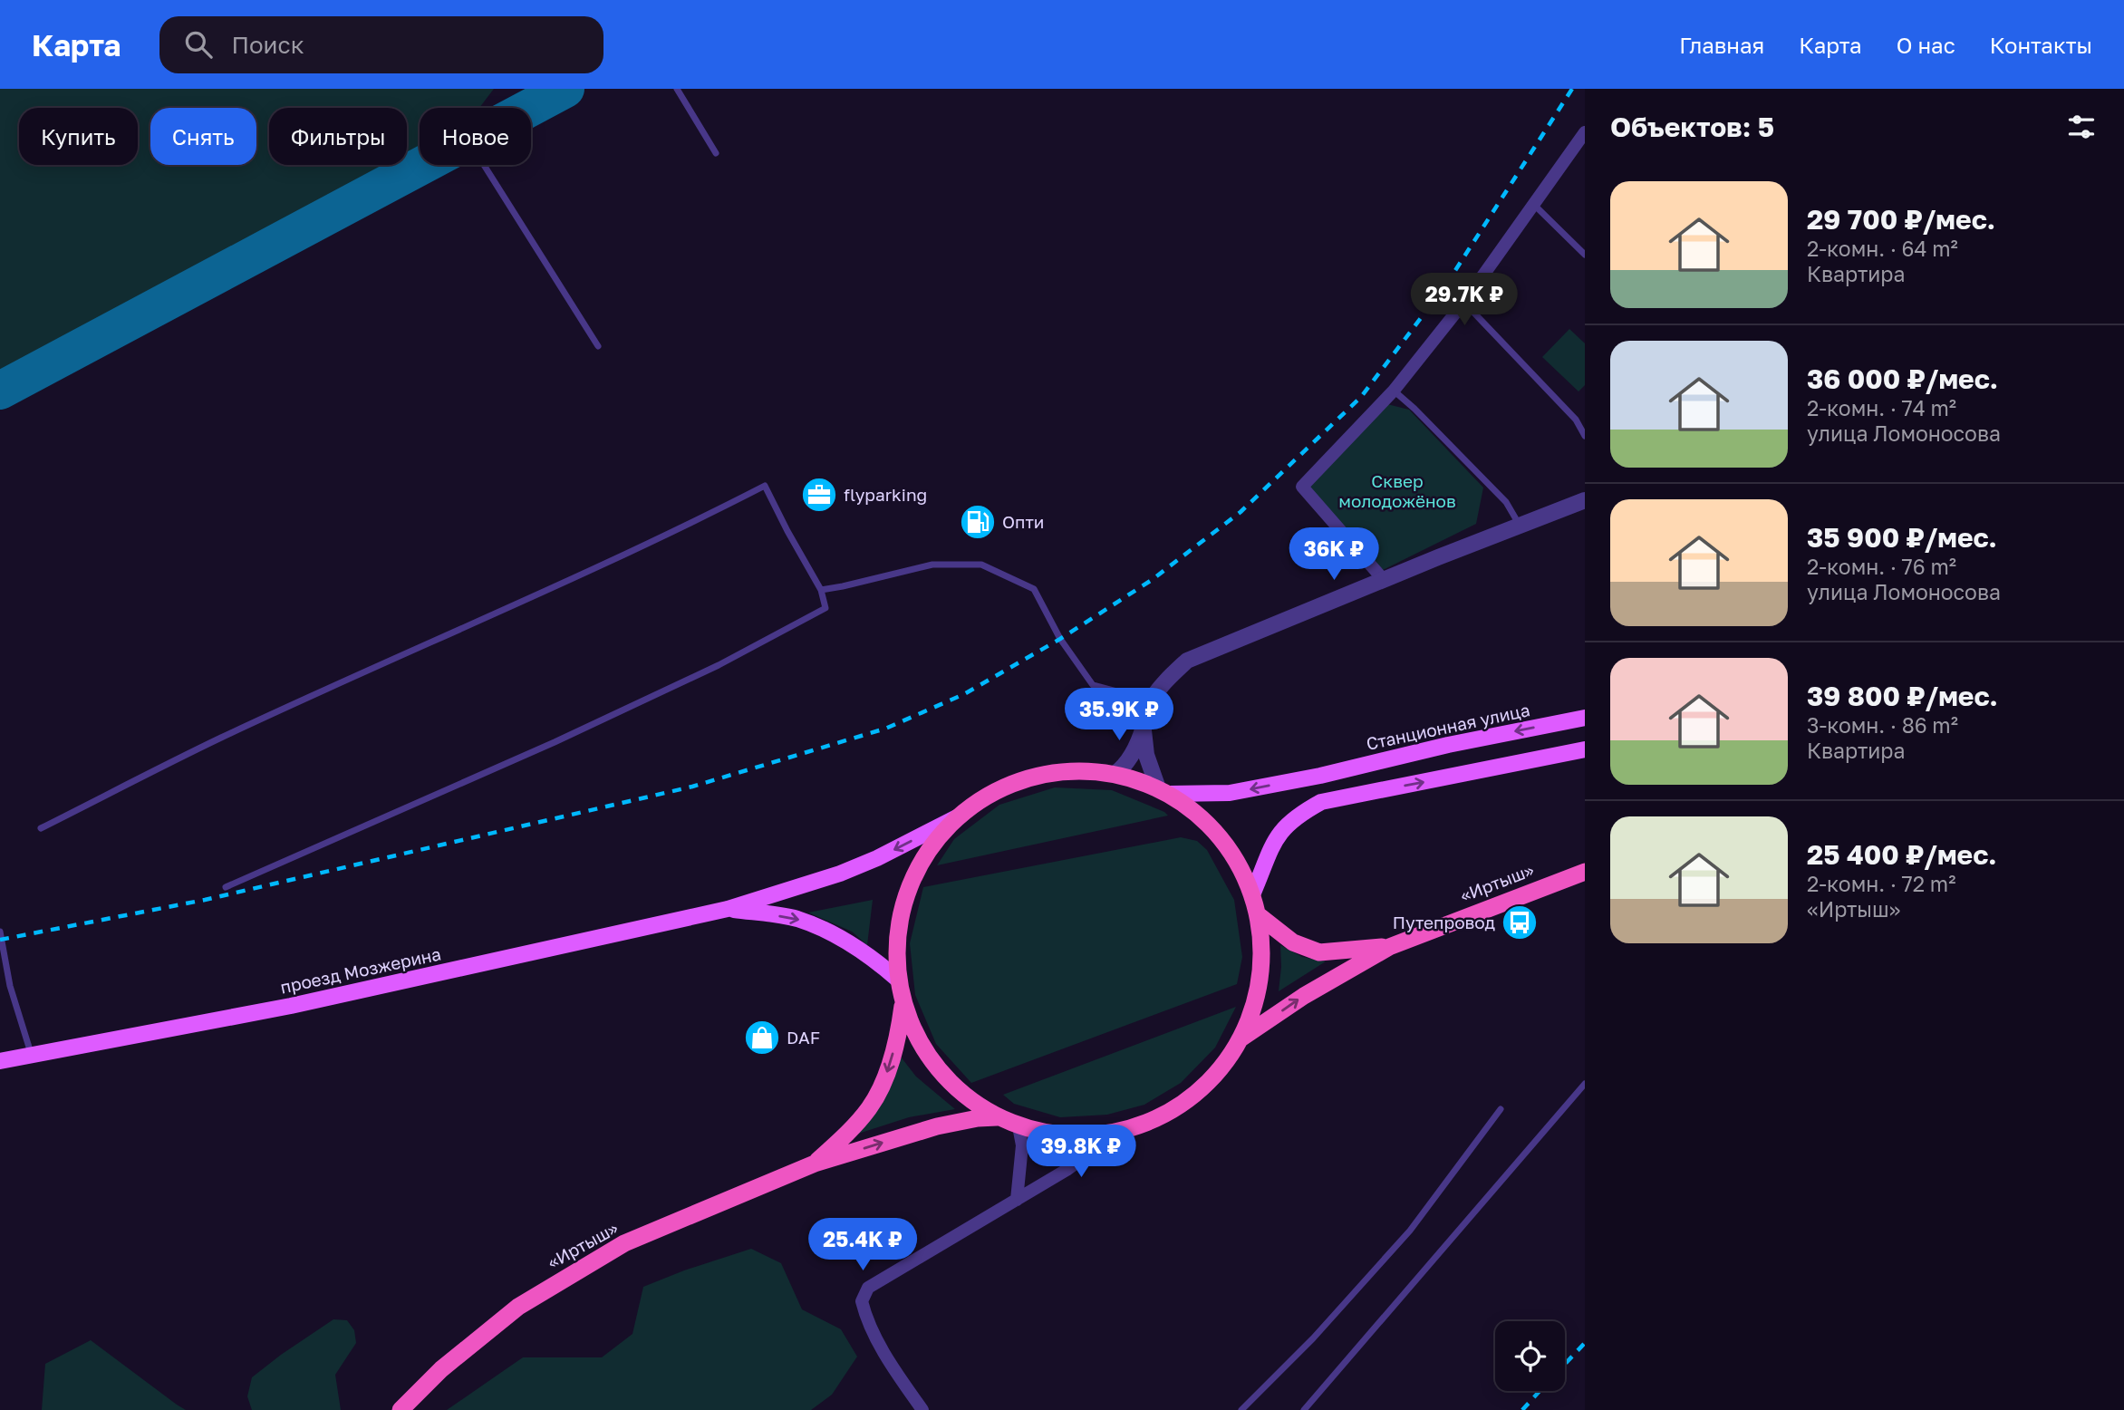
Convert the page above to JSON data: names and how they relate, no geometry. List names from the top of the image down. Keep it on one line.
{"streets":{"highway":["«Иртыш»"],"main road":["Станционная улица","проезд Мозжерина"]},"parks":["Сквер молодожёнов"],"places":{"office":["flyparking"],"fuel station":["Опти"],"bus stop":["Путепровод"],"shop":["DAF"]},"page":{"header":"Карта","search":"Поиск","nav":["Главная","Карта","О нас","Контакты"],"heading":"Объектов: 5","chip":["Купить","Снять","Фильтры","Новое"],"list":[{"name":"29 700 ₽/мес.","note":"2-комн. · 64 m² · Квартира"},{"name":"36 000 ₽/мес.","note":"2-комн. · 74 m² · улица Ломоносова"},{"name":"35 900 ₽/мес.","note":"2-комн. · 76 m² · улица Ломоносова"},{"name":"39 800 ₽/мес.","note":"3-комн. · 86 m² · Квартира"},{"name":"25 400 ₽/мес.","note":"2-комн. · 72 m² · «Иртыш»"}],"price":["29.7K ₽","36K ₽","35.9K ₽","39.8K ₽","25.4K ₽"]}}
